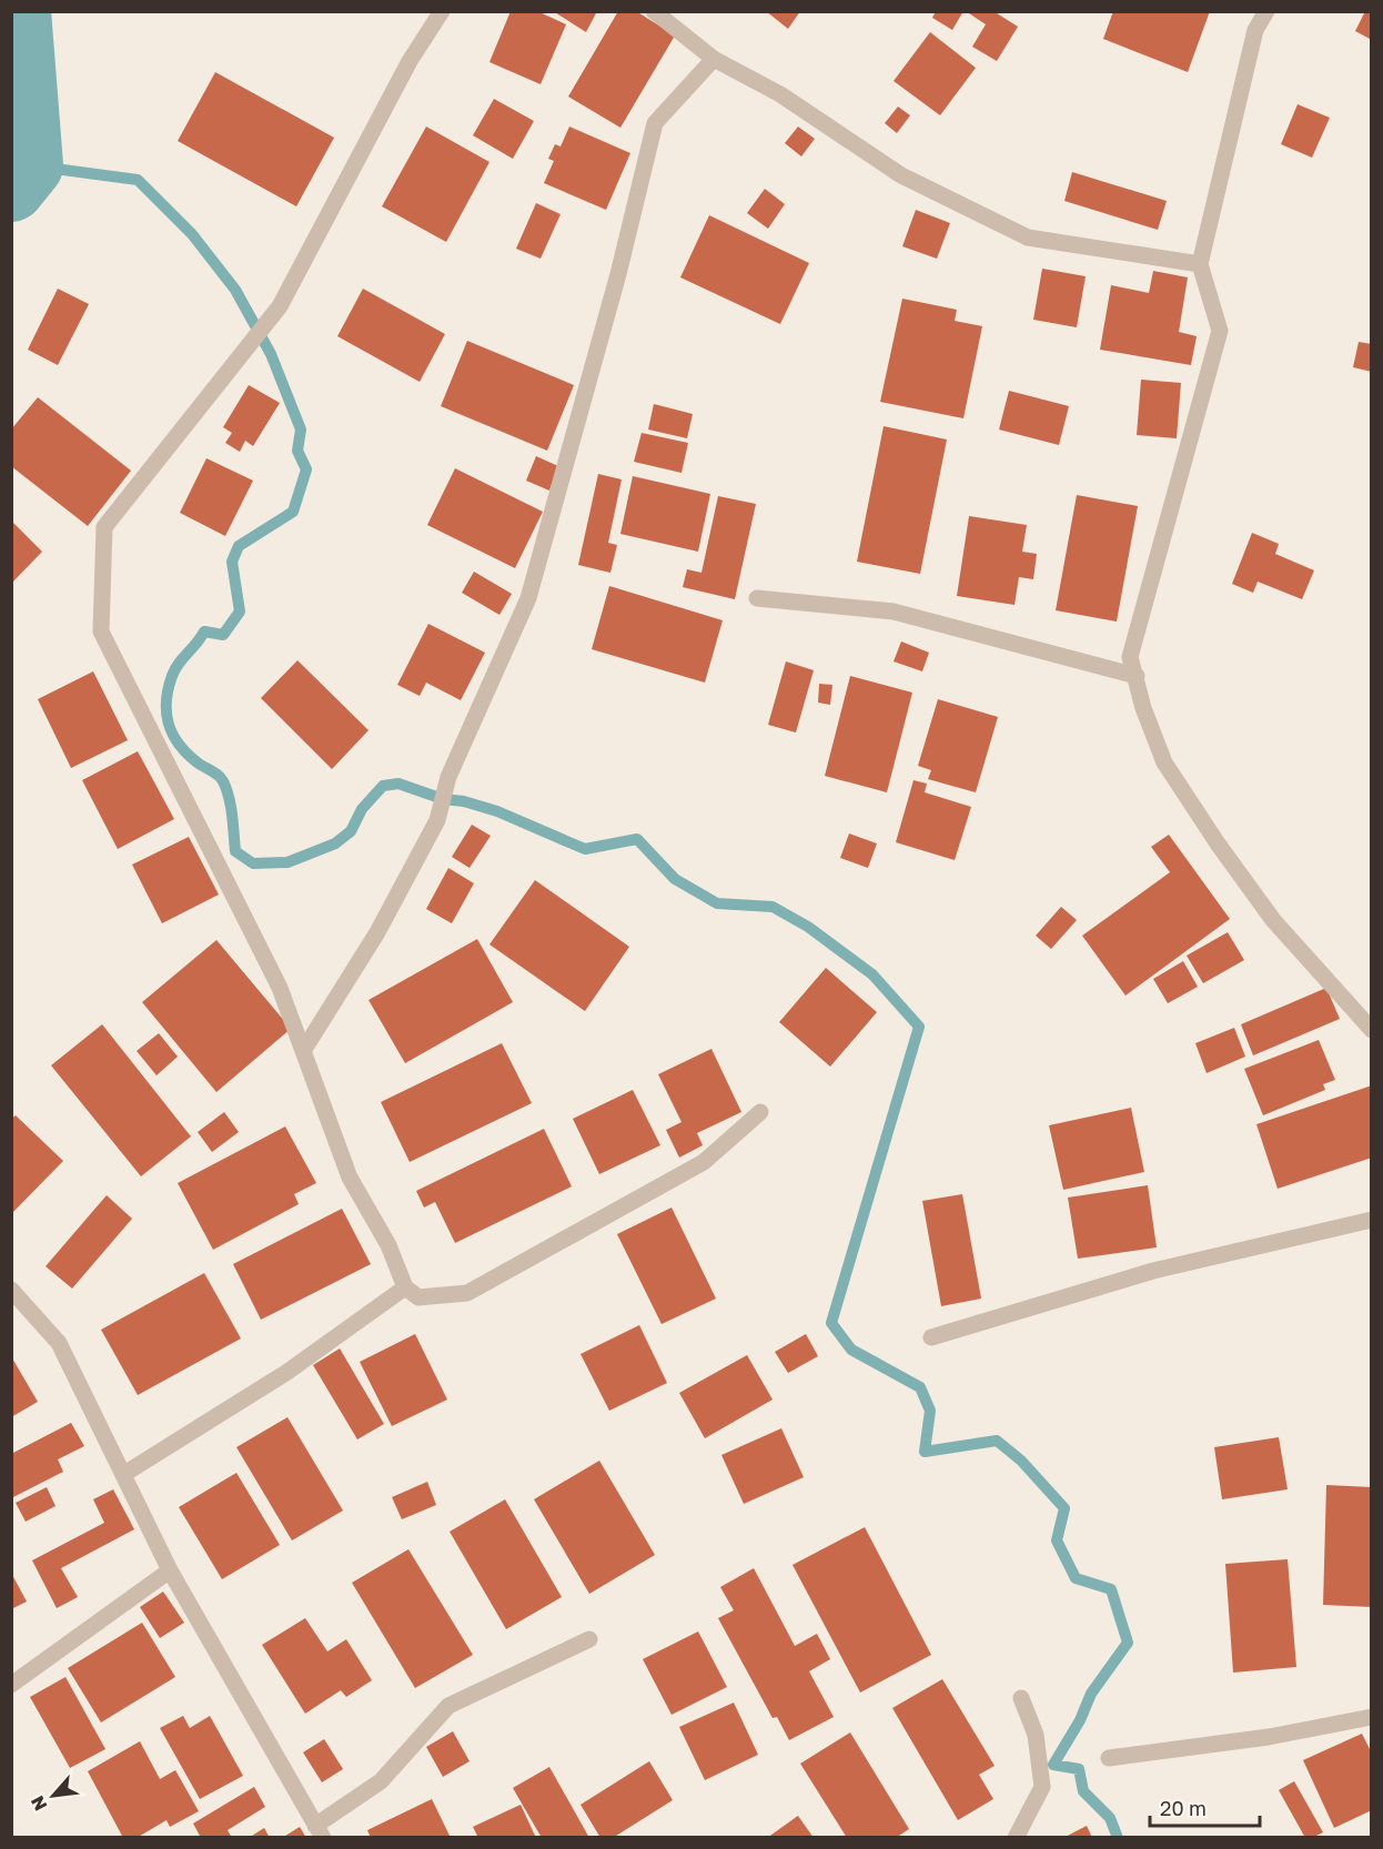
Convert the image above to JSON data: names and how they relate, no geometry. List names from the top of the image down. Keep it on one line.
{"scale_bar":"20 m","north":"bottom left"}
